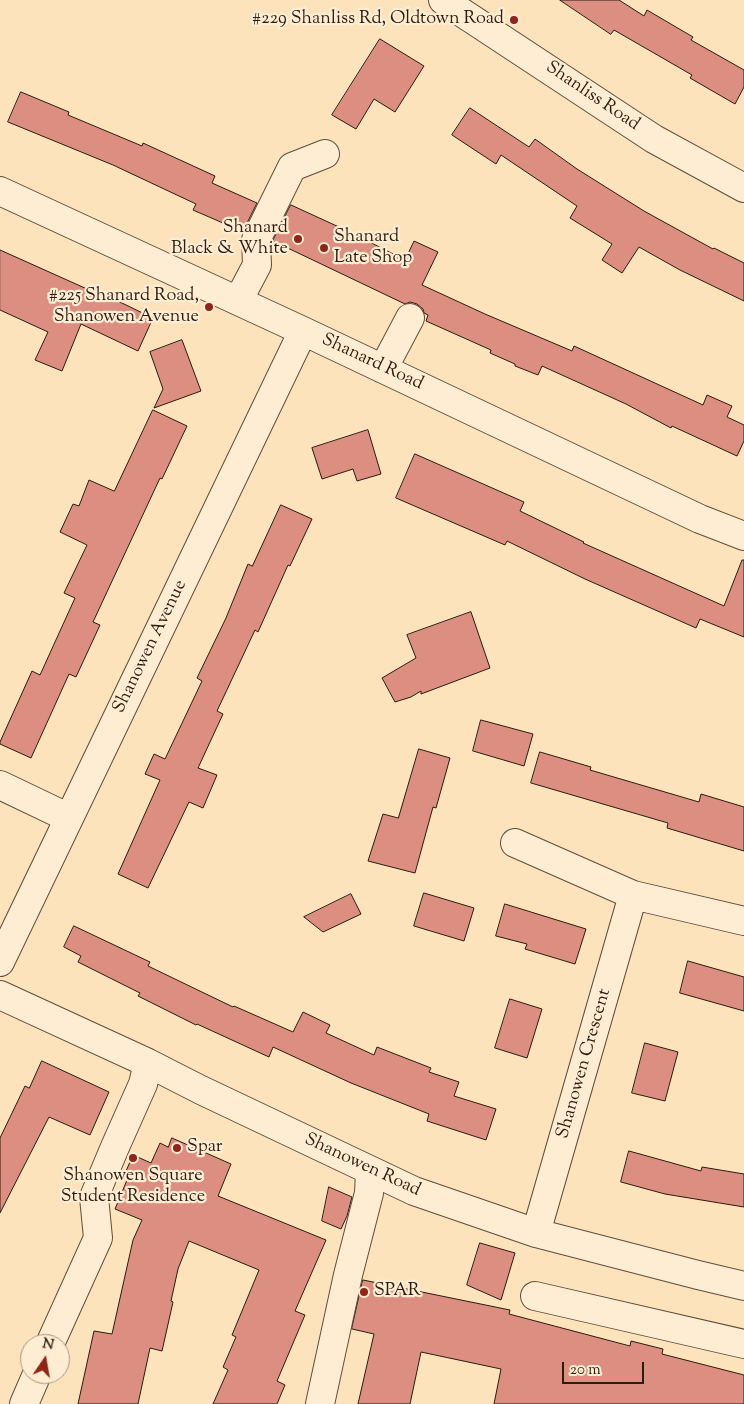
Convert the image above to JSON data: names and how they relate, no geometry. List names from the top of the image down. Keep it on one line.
{"streets":{"street":["Shanliss Road","Shanard Road","Shanowen Avenue","Shanowen Crescent","Shanowen Road"]},"crossings":[["Shanard Road","Shanowen Avenue"],["Shanowen Crescent","Shanowen Road"]],"places":["#229 Shanliss Rd, Oldtown Road","Shanard Black & White","Shanard Late Shop","#225 Shanard Road, Shanowen Avenue","Spar","Shanowen Square Student Residence","SPAR"],"scale_bar":"20 m","north":"top"}
